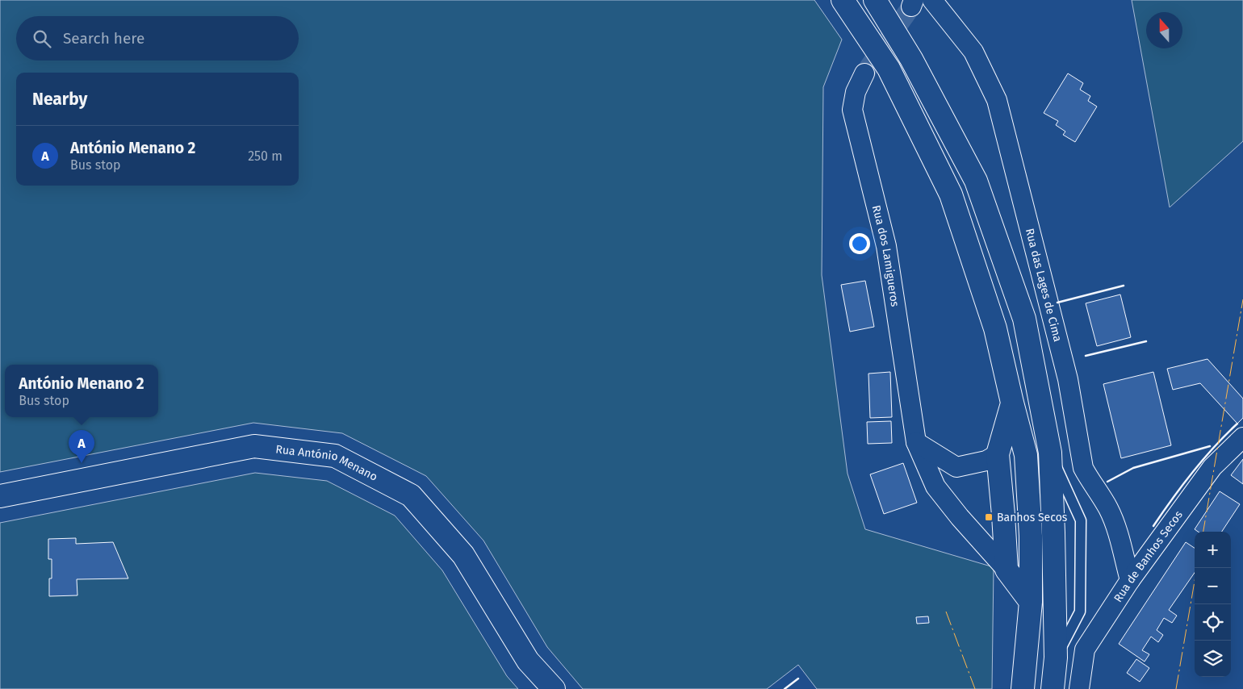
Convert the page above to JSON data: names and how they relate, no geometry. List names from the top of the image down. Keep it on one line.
{"streets":{"main road":["Rua António Menano"],"street":["Rua dos Lamigueros","Rua das Lages de Cima","Rua de Banhos Secos"]},"crossings":[["Rua das Lages de Cima","Rua de Banhos Secos"]],"places":{"transit":["Banhos Secos"]},"north":"top","page":{"search":"Search here","heading":"Nearby","list":[{"mark":"A","name":"António Menano 2","note":"Bus stop","value":"250 m"}],"popup":["António Menano 2","Bus stop"],"pins":"A","map_buttons":["+","−"]}}
